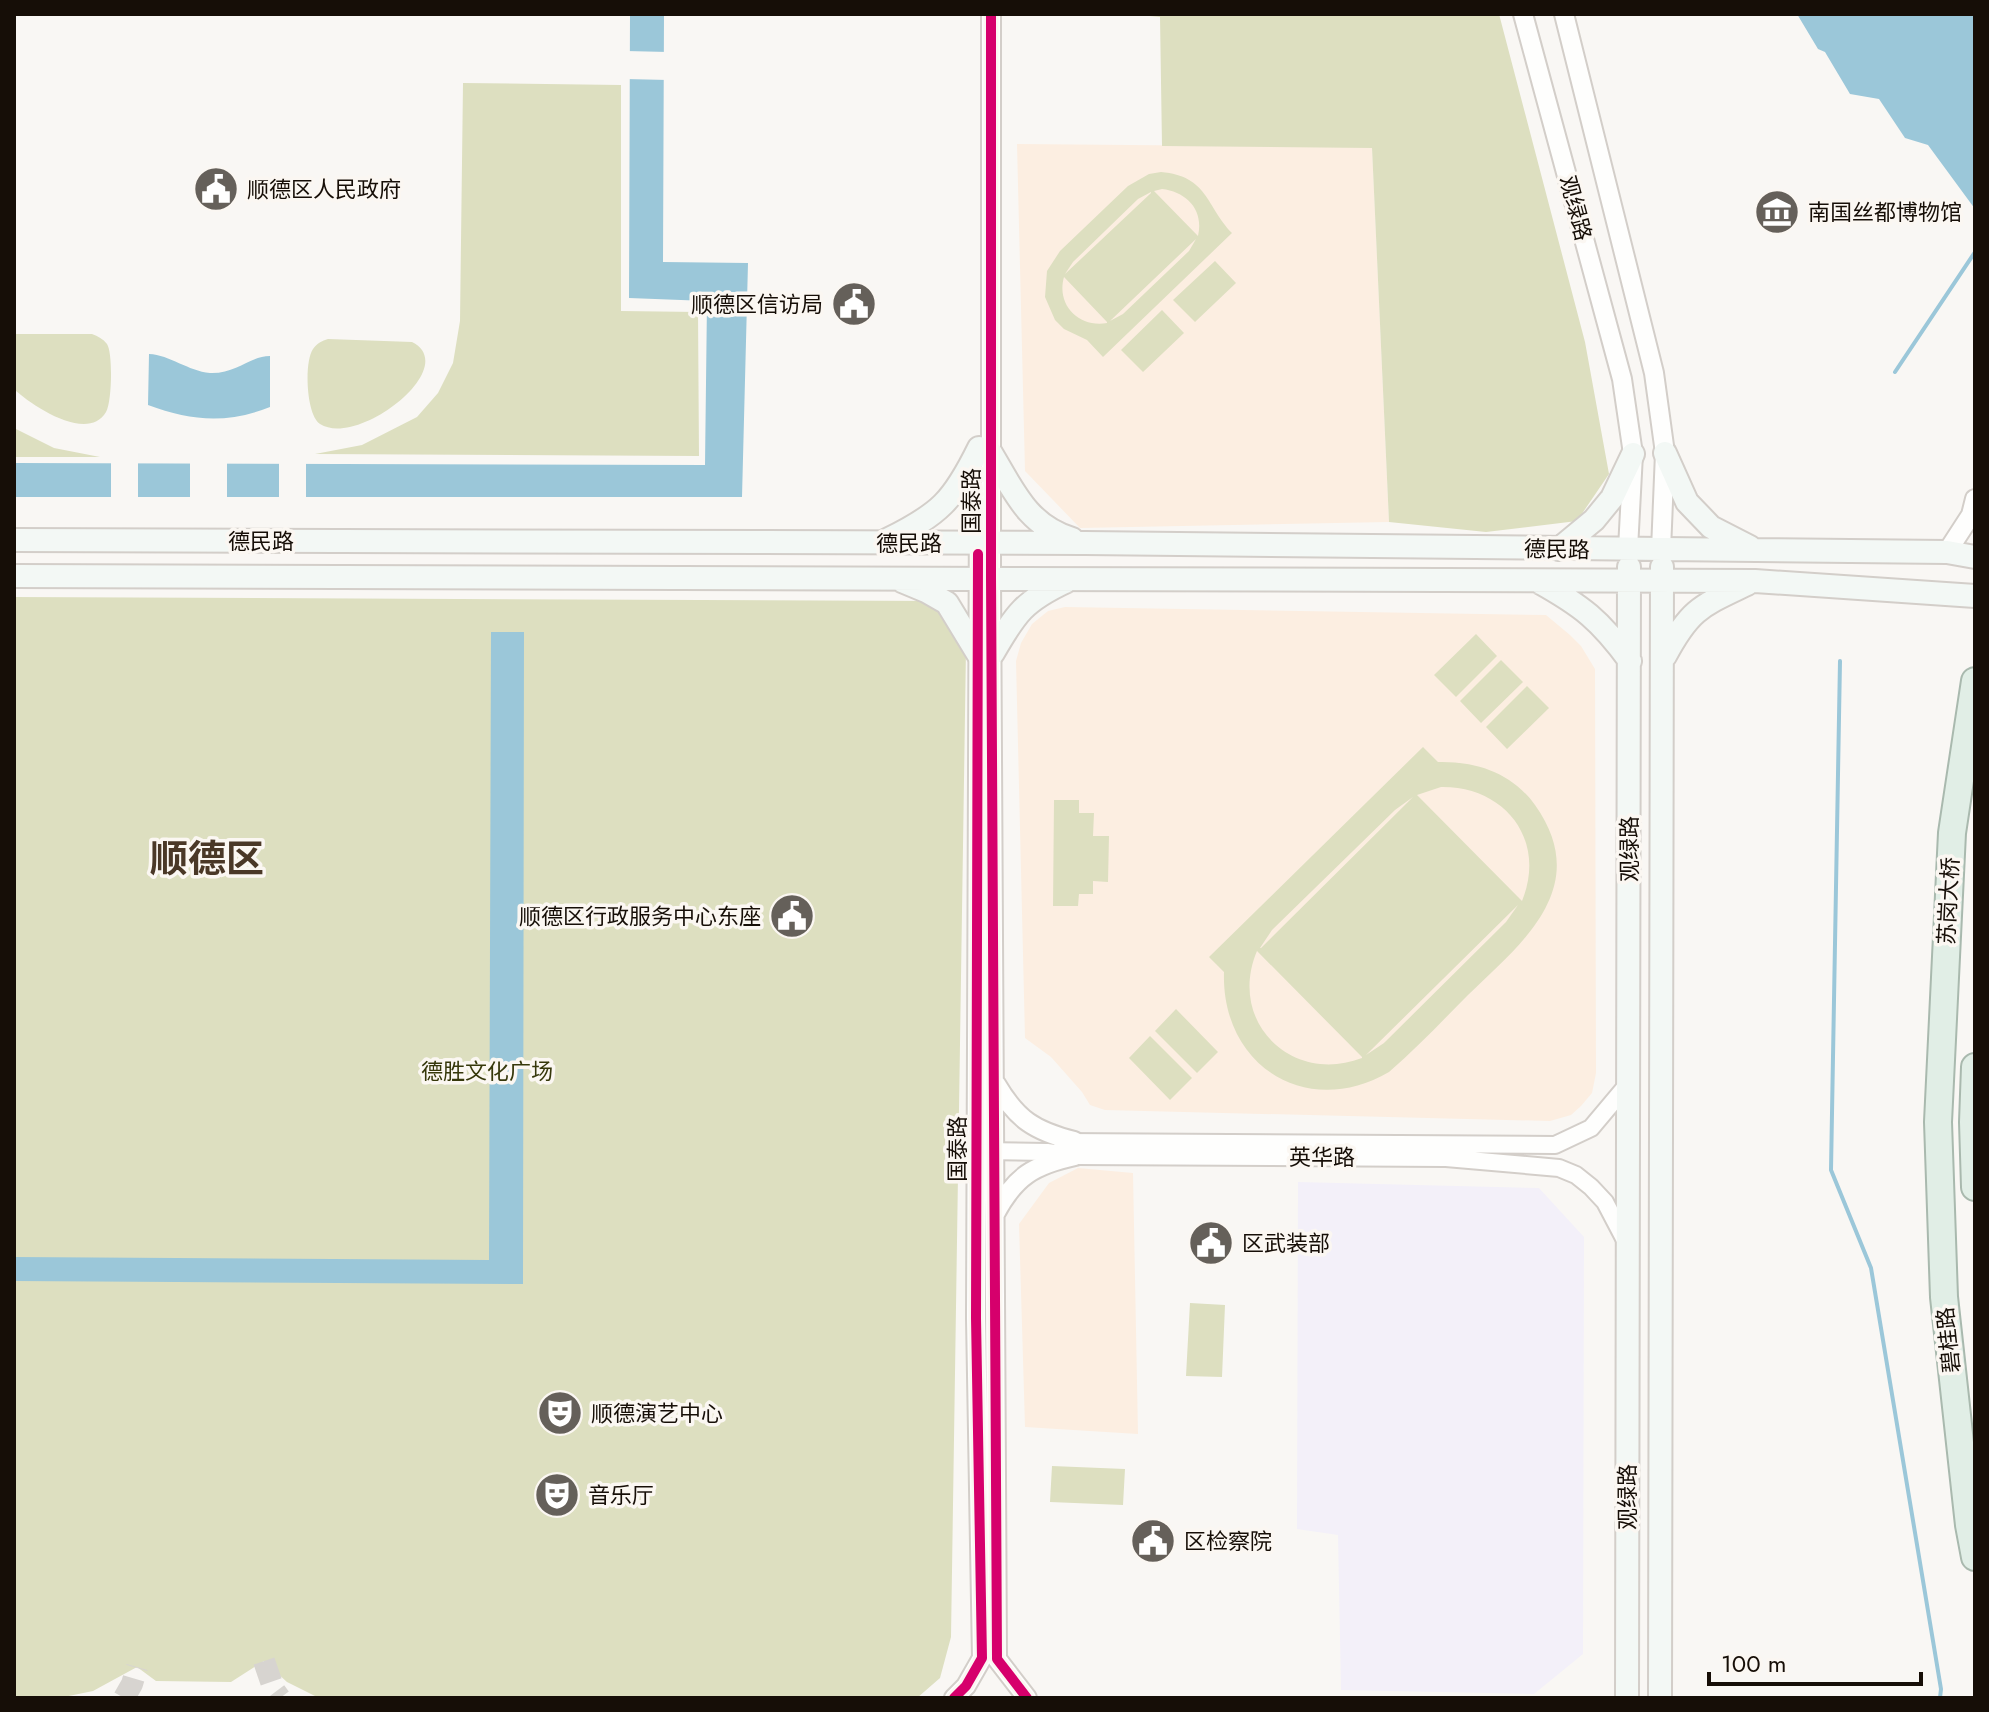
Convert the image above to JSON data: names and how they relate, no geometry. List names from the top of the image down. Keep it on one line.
{"streets":{"highway":["苏岗大桥","碧桂路"],"main road":["观绿路","德民路"],"street":["国泰路","英华路"]},"crossings":[["观绿路","德民路"],["观绿路","英华路"],["国泰路","德民路"],["国泰路","英华路"],["苏岗大桥","碧桂路"]],"districts":["顺德区"],"parks":["德胜文化广场"],"places":{"public building":["顺德区人民政府","顺德区信访局","顺德区行政服务中心东座","区武装部","区检察院"],"museum":["南国丝都博物馆"],"theatre":["顺德演艺中心","音乐厅"]},"scale_bar":"100 m"}
